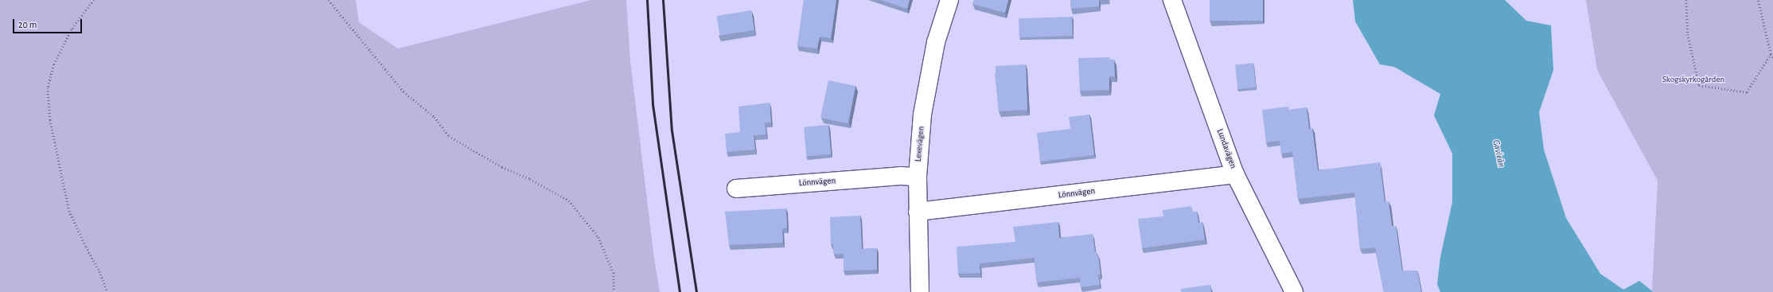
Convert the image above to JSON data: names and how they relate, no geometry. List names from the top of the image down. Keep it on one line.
{"streets":{"street":["Lexevägen","Lundavägen","Lönnvägen"]},"crossings":[["Lexevägen","Lönnvägen"],["Lundavägen","Lönnvägen"]],"water":["Gavleån"],"parks":["Skogskyrkogården"],"scale_bar":"20 m"}
